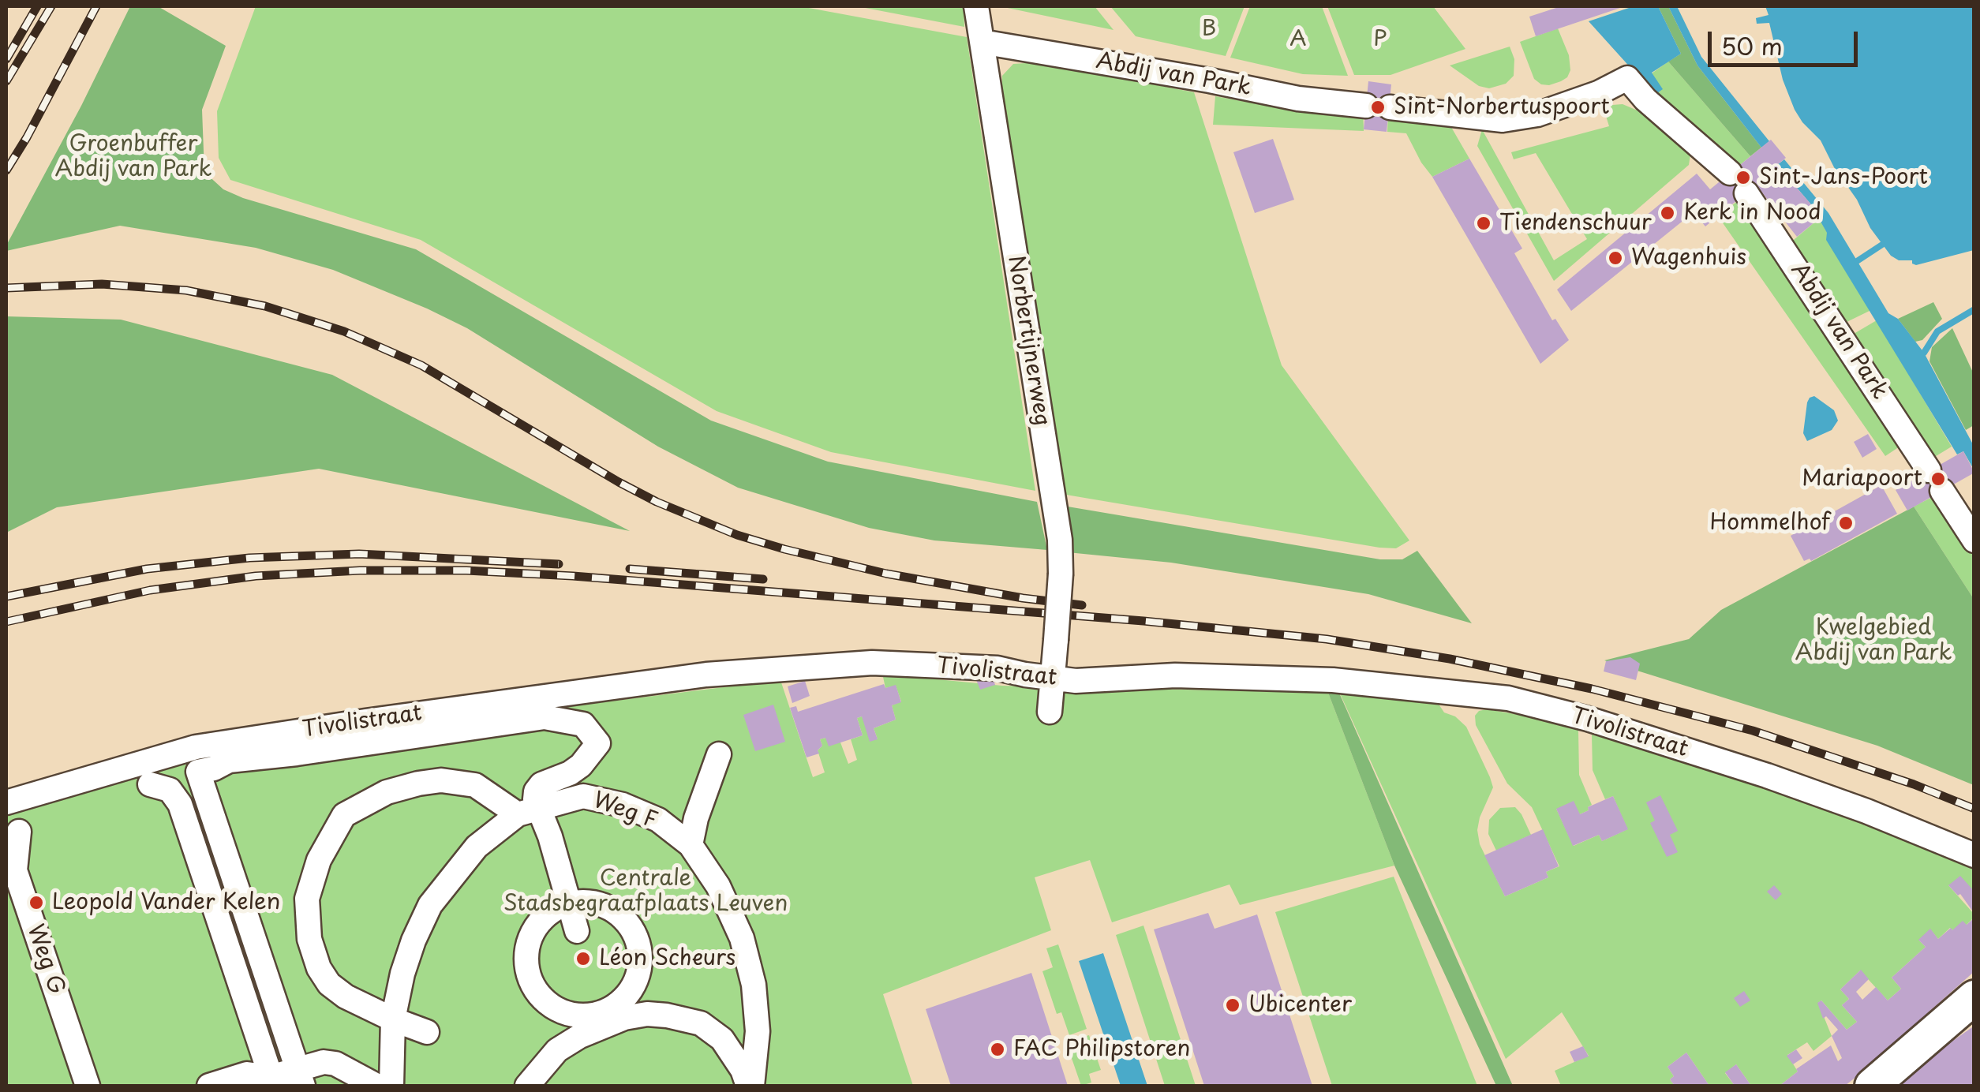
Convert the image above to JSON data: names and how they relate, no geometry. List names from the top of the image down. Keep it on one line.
{"streets":{"street":["Abdij van Park","Norbertijnerweg","Tivolistraat","Weg F","Weg G"]},"crossings":[["Abdij van Park","Norbertijnerweg"],["Norbertijnerweg","Tivolistraat"]],"parks":["B","A","P","Groenbuffer Abdij van Park","Kwelgebied Abdij van Park","Centrale Stadsbegraafplaats Leuven"],"places":["Sint-Norbertuspoort","Sint-Jans-Poort","Kerk in Nood","Tiendenschuur","Wagenhuis","Mariapoort","Hommelhof","Leopold Vander Kelen","Léon Scheurs","Ubicenter","FAC Philipstoren"],"scale_bar":"50 m"}
